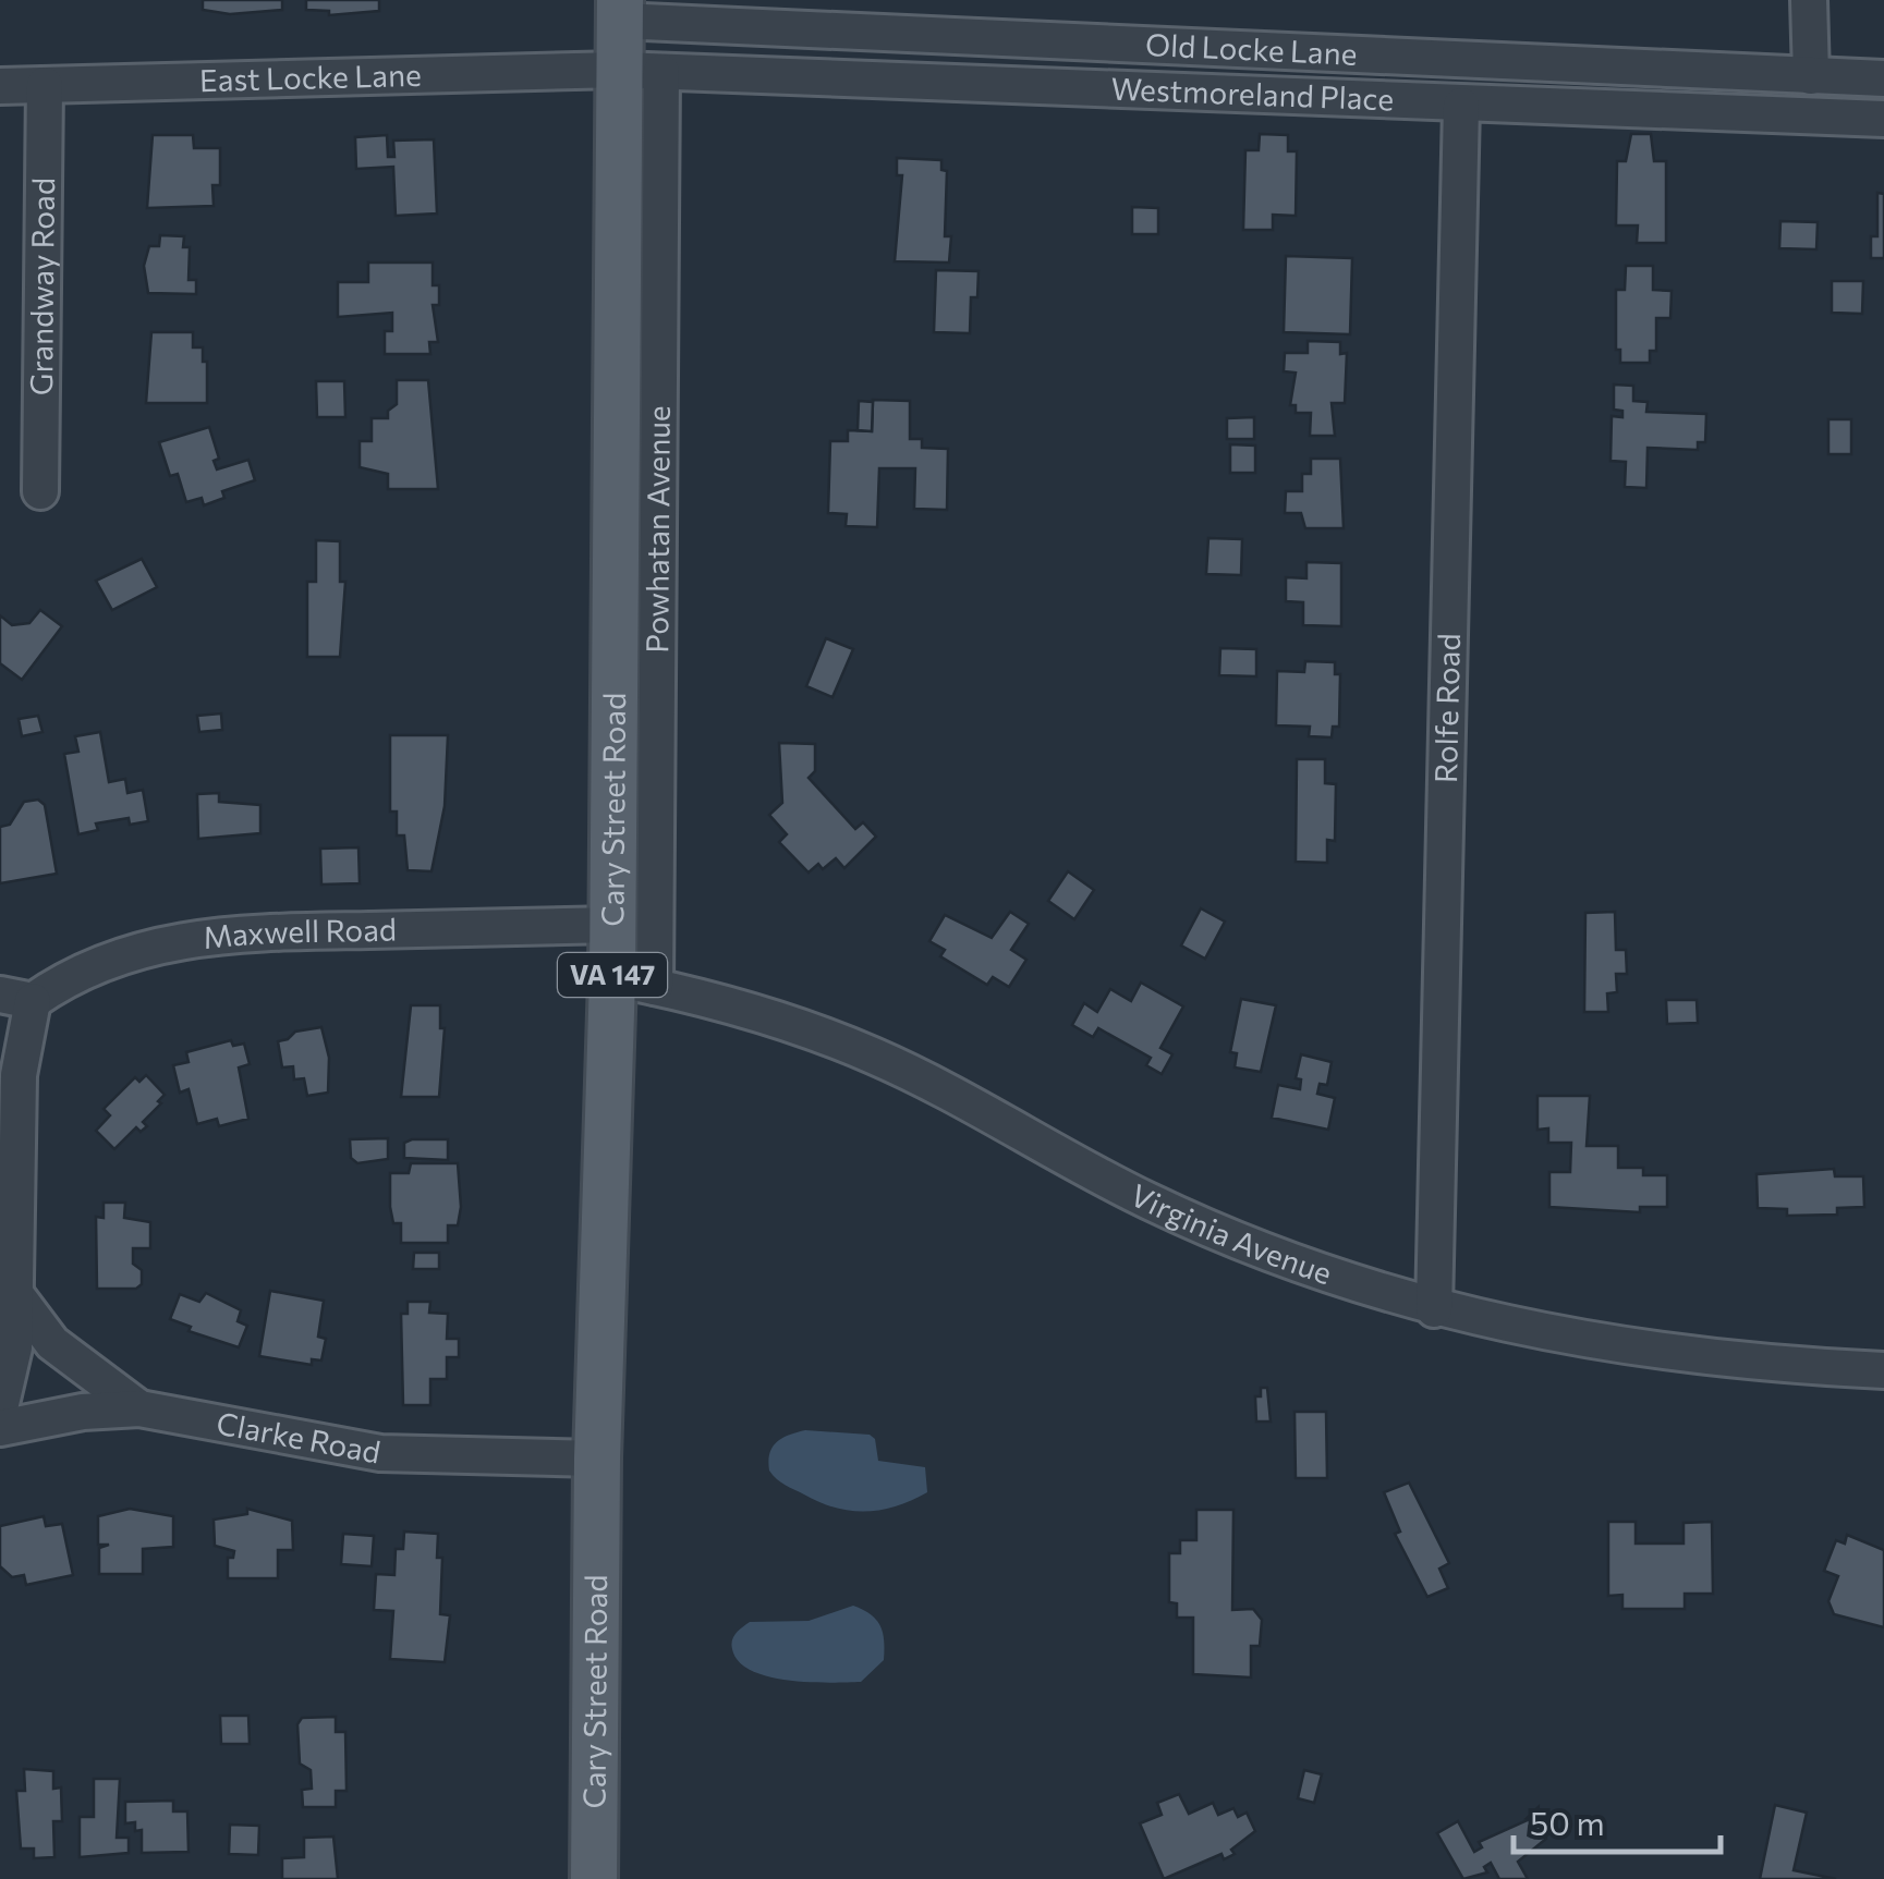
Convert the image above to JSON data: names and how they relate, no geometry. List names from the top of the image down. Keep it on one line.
{"streets":{"main road":["Cary Street Road","VA 147"],"street":["Old Locke Lane","East Locke Lane","Westmoreland Place","Grandway Road","Powhatan Avenue","Rolfe Road","Maxwell Road","Virginia Avenue","Clarke Road"]},"crossings":[["Old Locke Lane","Cary Street Road"],["East Locke Lane","Westmoreland Place"],["East Locke Lane","Grandway Road"],["East Locke Lane","Powhatan Avenue"],["East Locke Lane","Cary Street Road"],["Westmoreland Place","Powhatan Avenue"],["Westmoreland Place","Rolfe Road"],["Westmoreland Place","Cary Street Road"],["Powhatan Avenue","Cary Street Road"],["Powhatan Avenue","Virginia Avenue"],["Rolfe Road","Virginia Avenue"],["Cary Street Road","Maxwell Road"],["Cary Street Road","Virginia Avenue"],["Cary Street Road","Clarke Road"]],"scale_bar":"50 m"}
